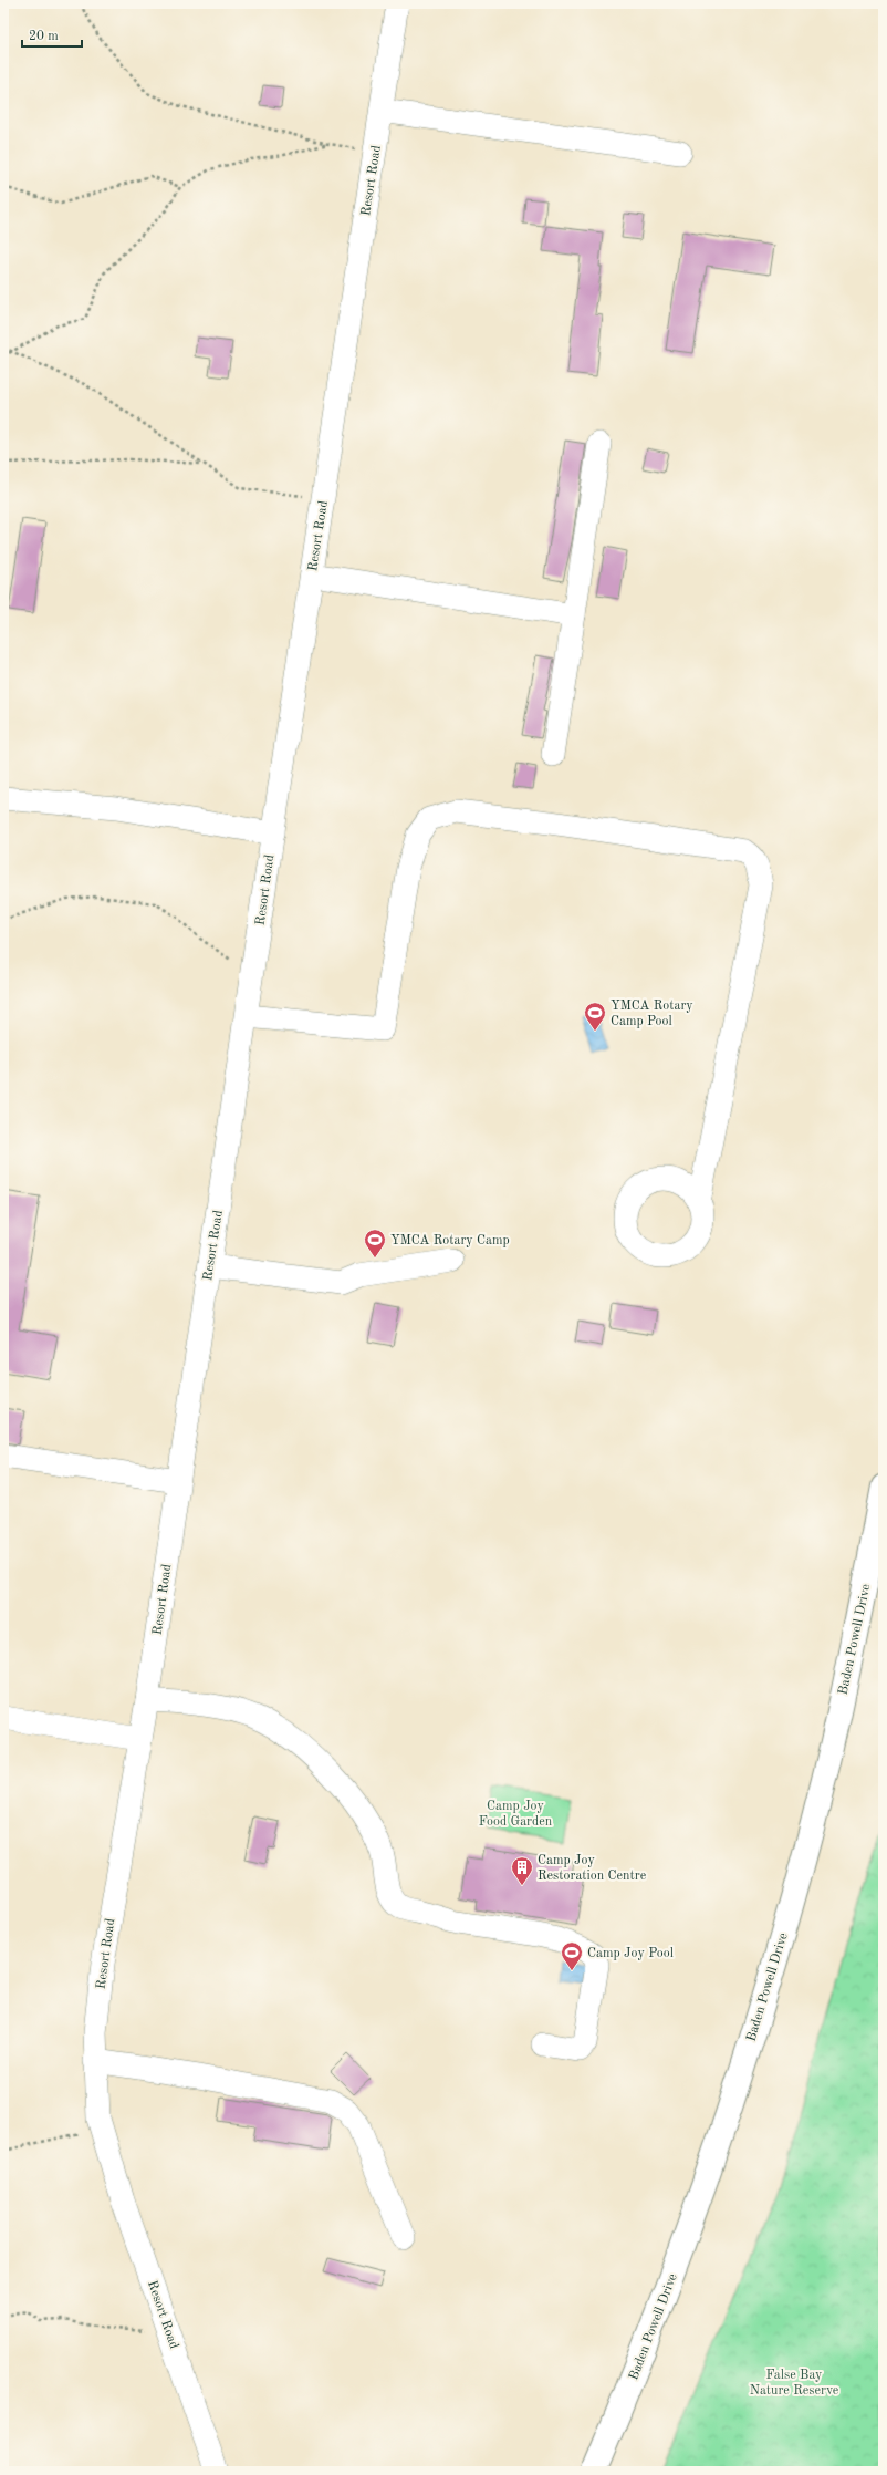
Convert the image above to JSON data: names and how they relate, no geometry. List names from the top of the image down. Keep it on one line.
{"streets":{"main road":["Baden Powell Drive"],"street":["Resort Road"]},"parks":["Camp Joy Food Garden","False Bay Nature Reserve"],"places":{"sports":["YMCA Rotary Camp Pool","YMCA Rotary Camp","Camp Joy Pool"],"building":["Camp Joy Restoration Centre"]},"scale_bar":"20 m"}
